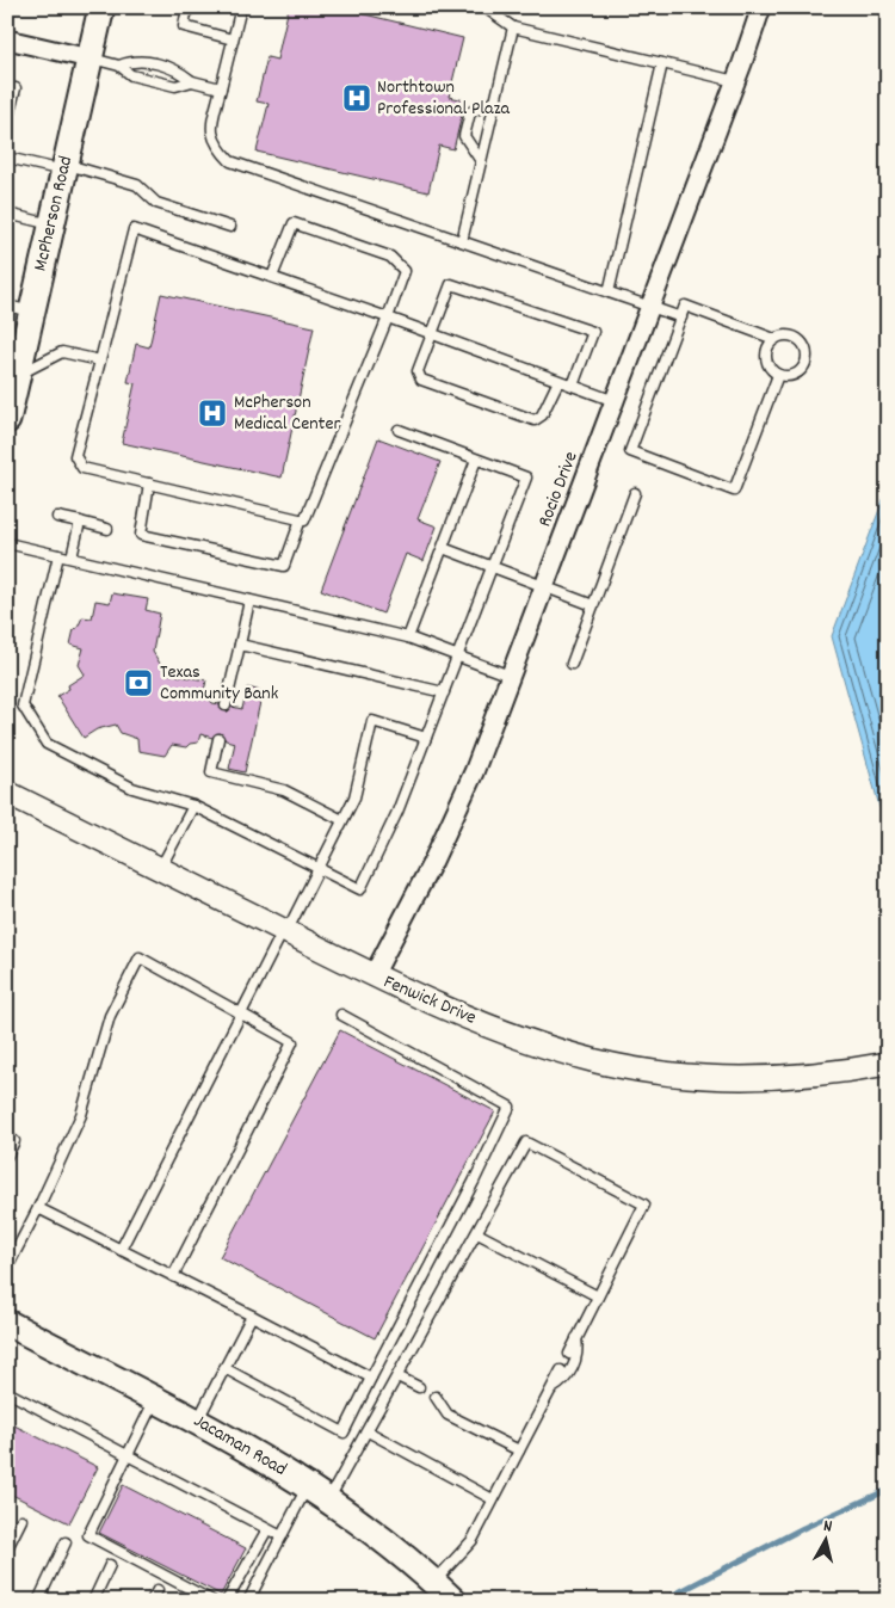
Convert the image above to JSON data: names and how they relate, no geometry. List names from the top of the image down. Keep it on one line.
{"streets":{"main road":["McPherson Road","Jacaman Road"],"street":["Rocio Drive","Fenwick Drive"]},"crossings":[["Rocio Drive","Fenwick Drive"]],"places":{"hospital":["Northtown Professional Plaza","McPherson Medical Center"],"bank":["Texas Community Bank"]},"north":"top"}
